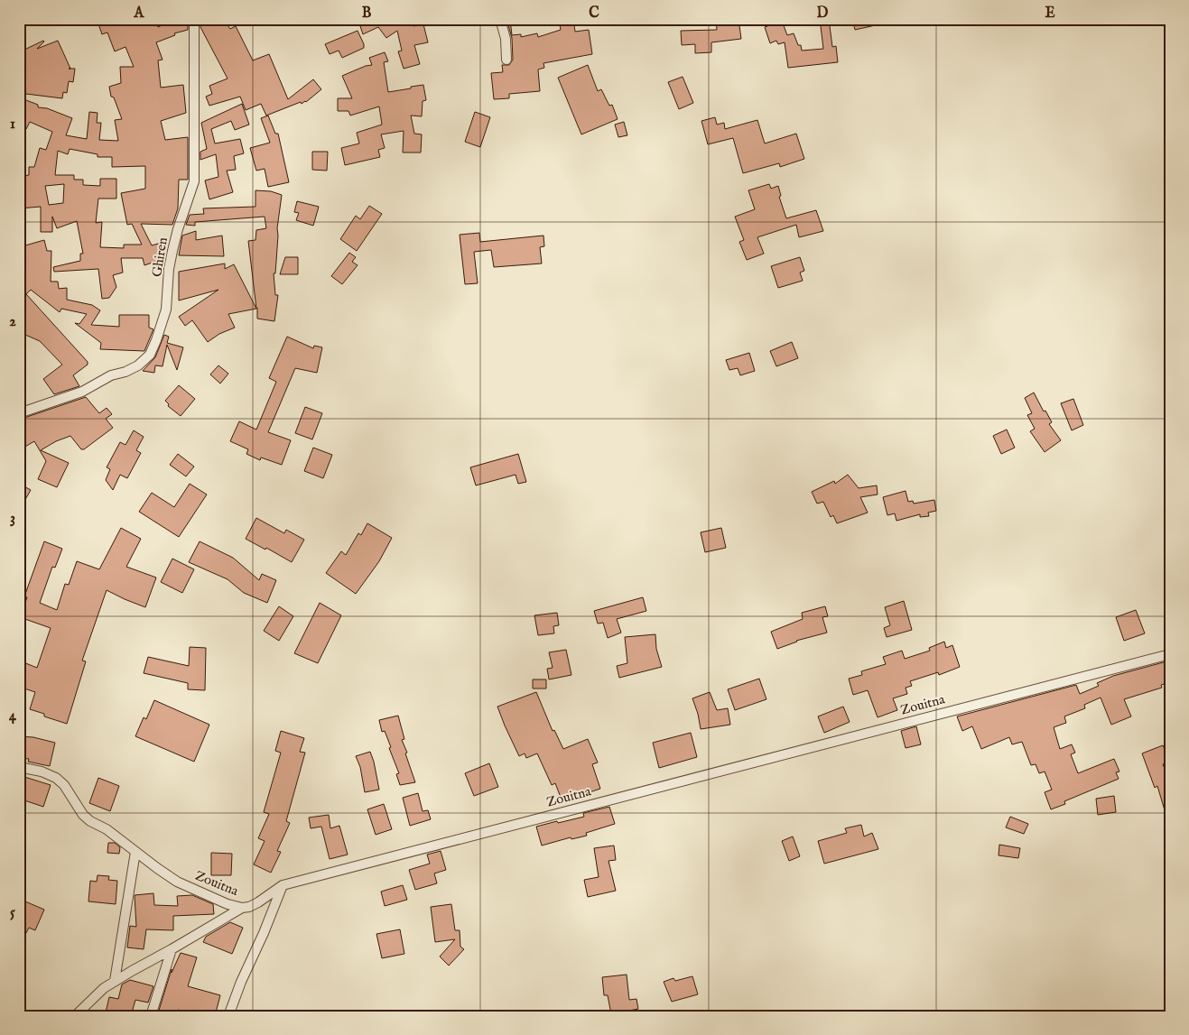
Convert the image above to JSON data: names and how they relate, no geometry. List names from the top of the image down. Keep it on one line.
{"streets":{"street":["Ghiren","Zouitna"]},"grid":{"columns":["A","B","C","D","E"],"rows":["1","2","3","4","5"]}}
